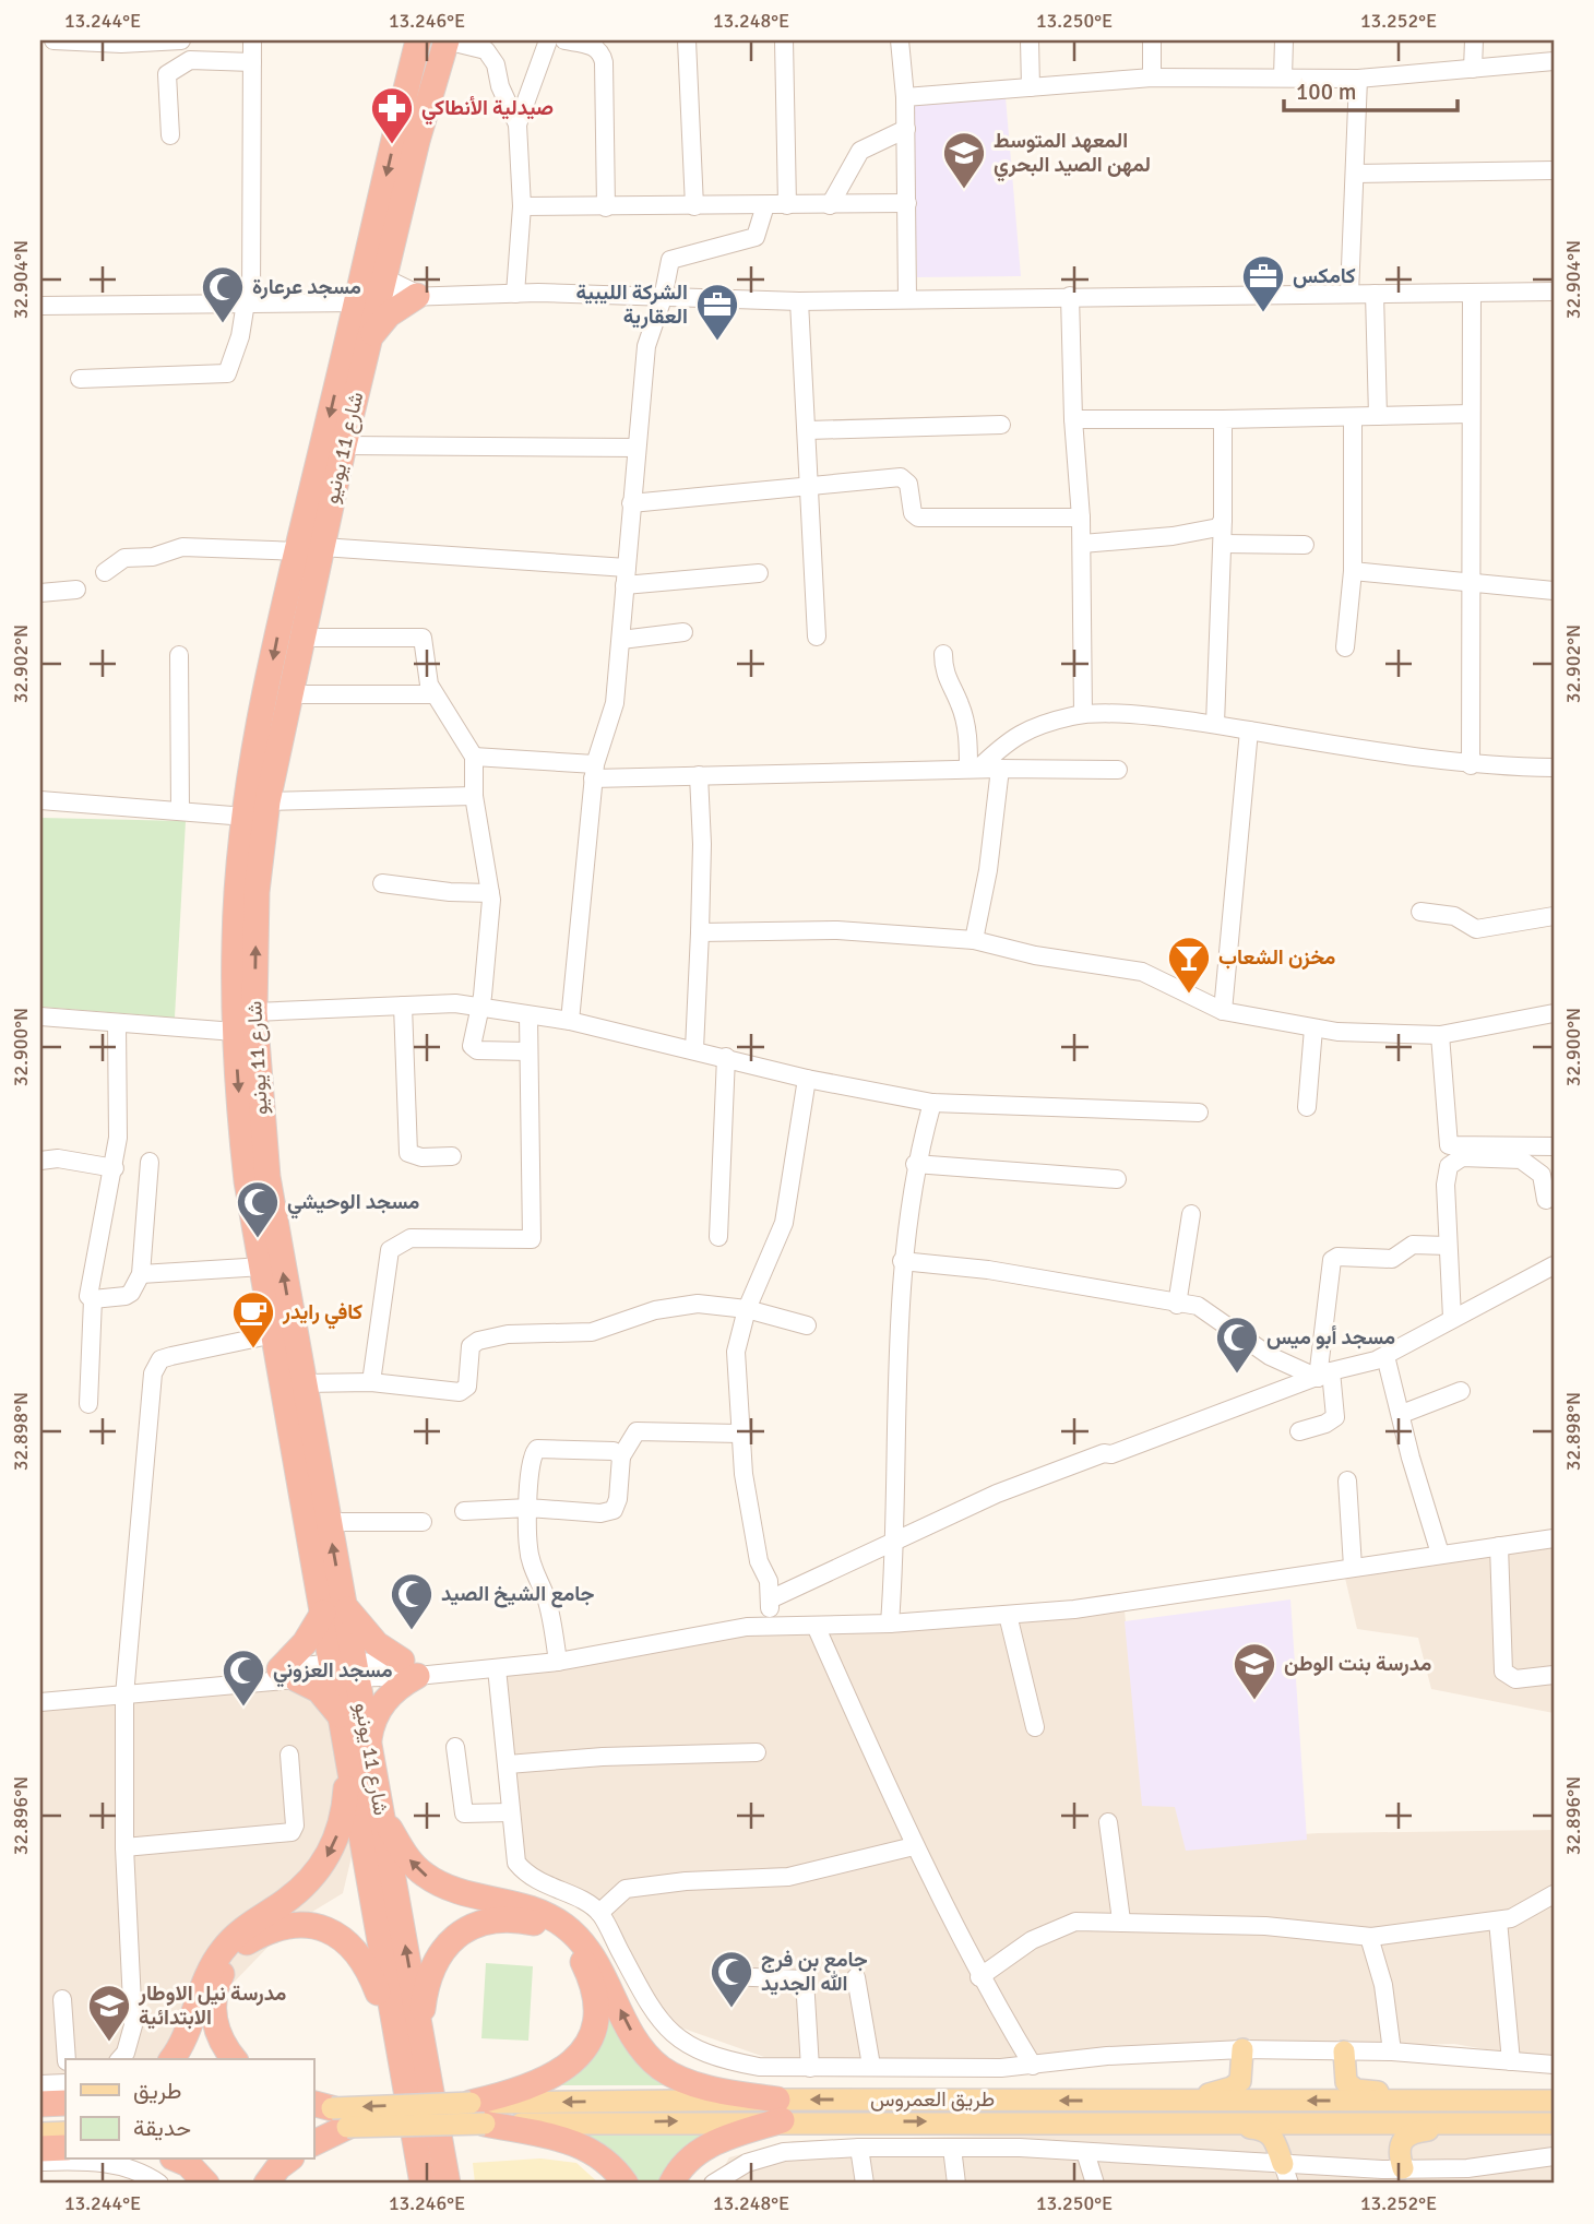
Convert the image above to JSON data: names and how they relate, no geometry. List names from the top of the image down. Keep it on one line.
{"streets":{"highway":["شارع 11 يونيو"],"main road":["طريق العمروس"]},"places":{"pharmacy":["صيدلية الأنطاكي"],"school or university":["المعهد المتوسط لمهن الصيد البحري","مدرسة بنت الوطن","مدرسة نيل الاوطار الابتدائية"],"office":["كامكس","الشركة الليبية العقارية"],"mosque":["مسجد عرعارة","مسجد الوحيشي","مسجد أبو ميس","جامع الشيخ الصيد","مسجد العزوني","جامع بن فرج الله الجديد"],"bar":["مخزن الشعاب"],"cafe":["كافي رايدر"]},"legend":["طريق","حديقة"],"scale_bar":"100 m","coordinates":["13.244°E","13.246°E","13.248°E","13.250°E","13.252°E","32.904°N","32.902°N","32.900°N","32.898°N","32.896°N"]}
